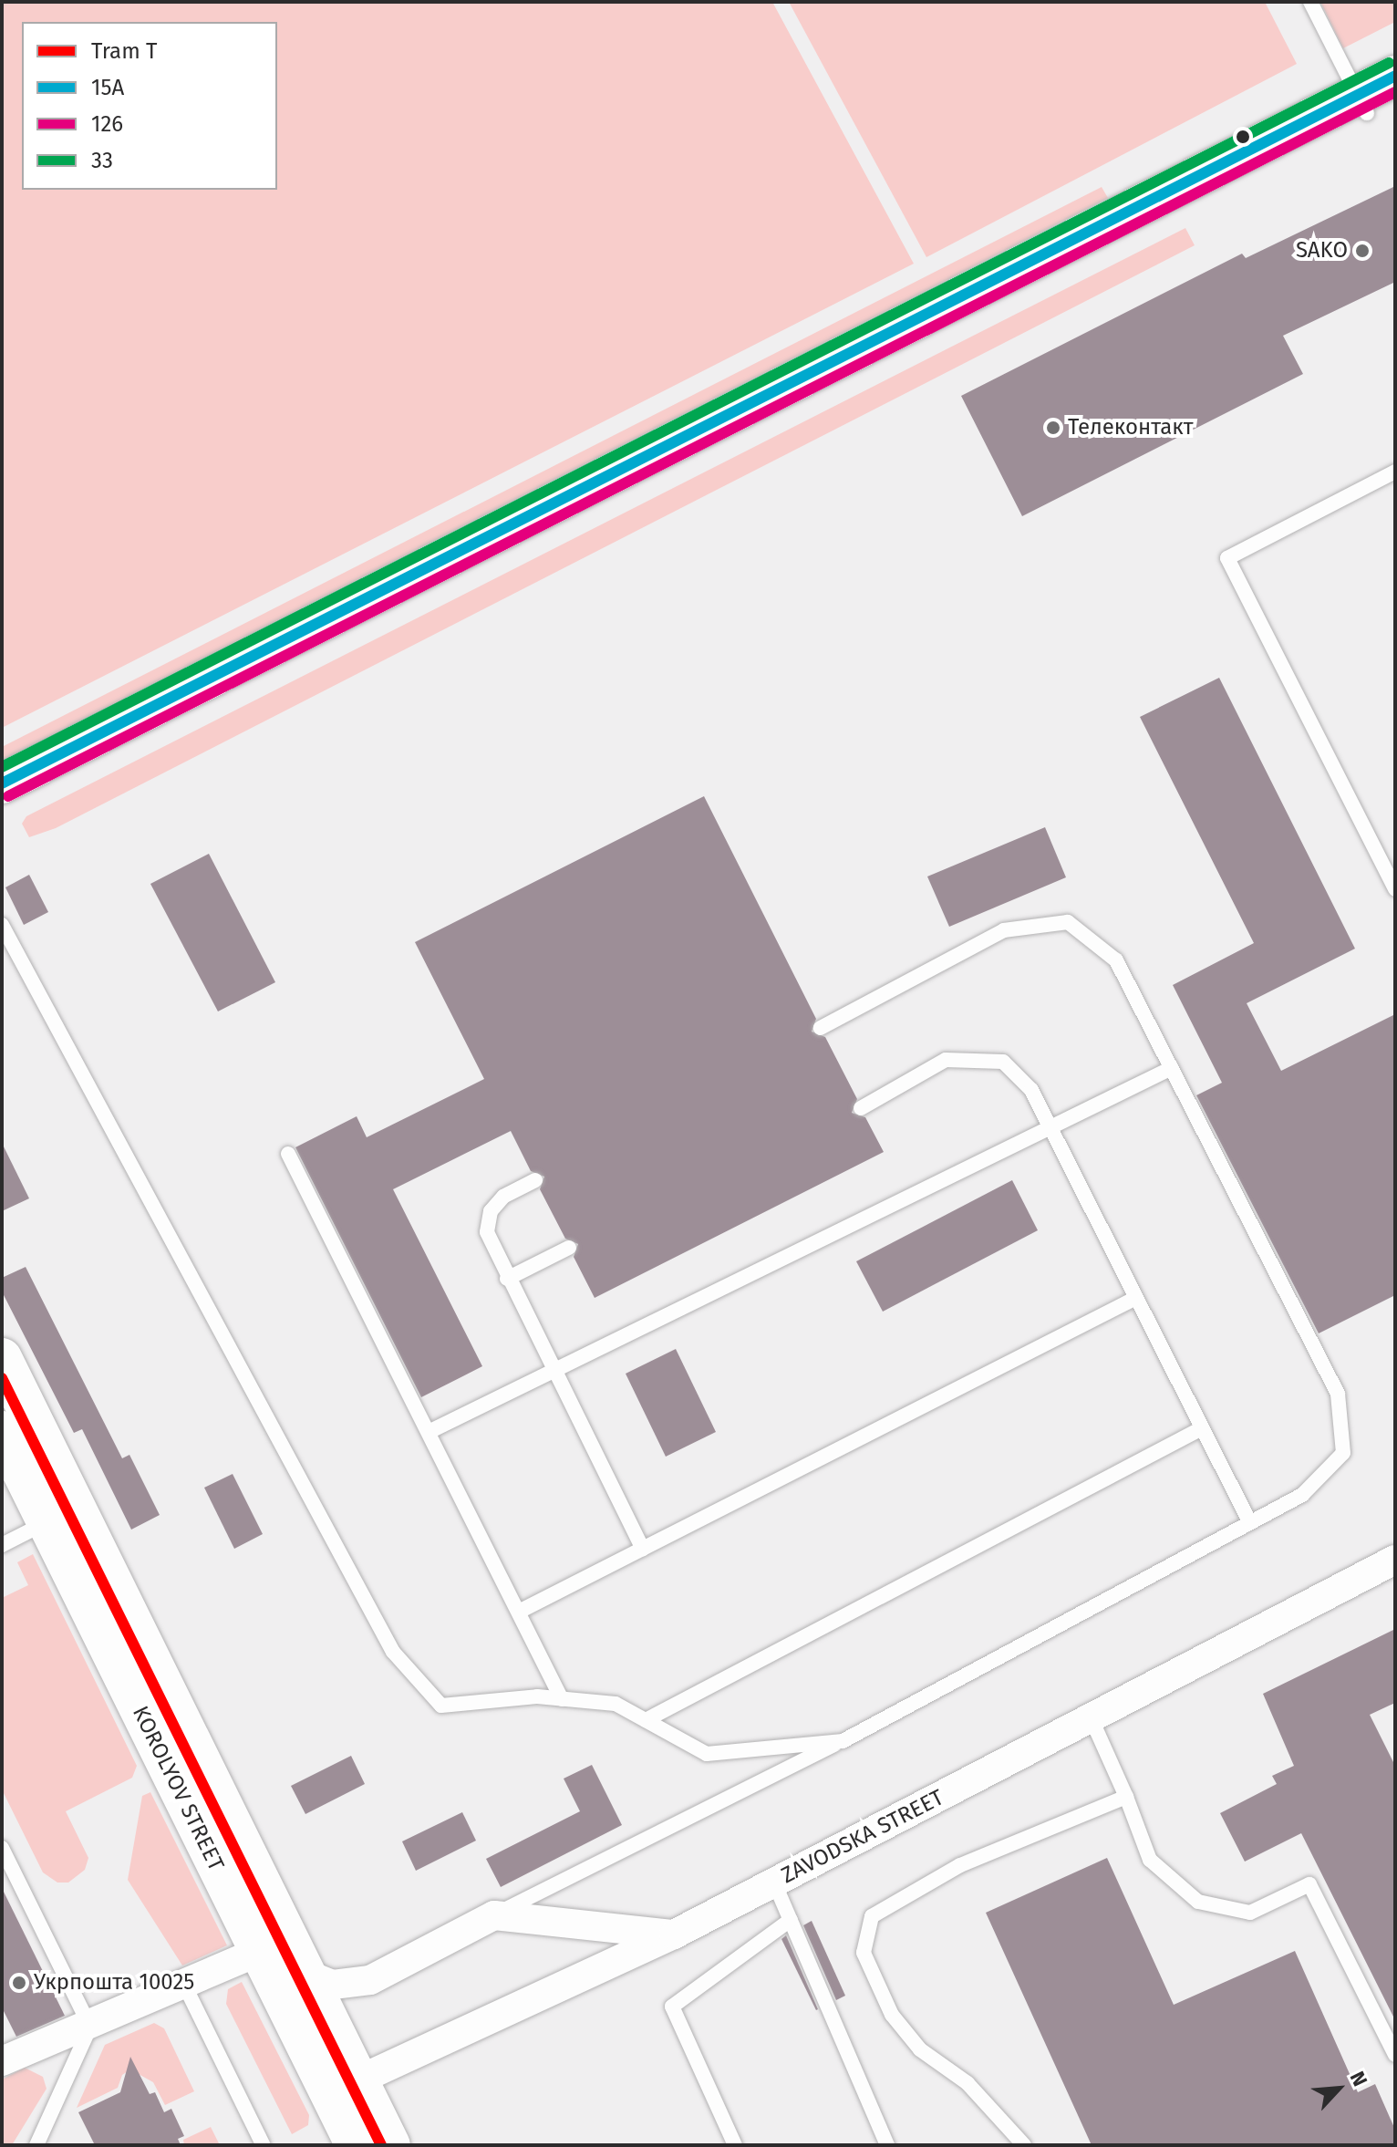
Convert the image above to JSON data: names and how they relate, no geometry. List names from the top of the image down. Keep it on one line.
{"streets":{"street":["ZAVODSKA STREET"]},"places":["SAKO","Телеконтакт","Укрпошта 10025"],"lines":["transit line 33","transit line 15A","transit line 126","tram line Т"],"legend":["Tram Т","15A","126","33"],"north":"top right"}
